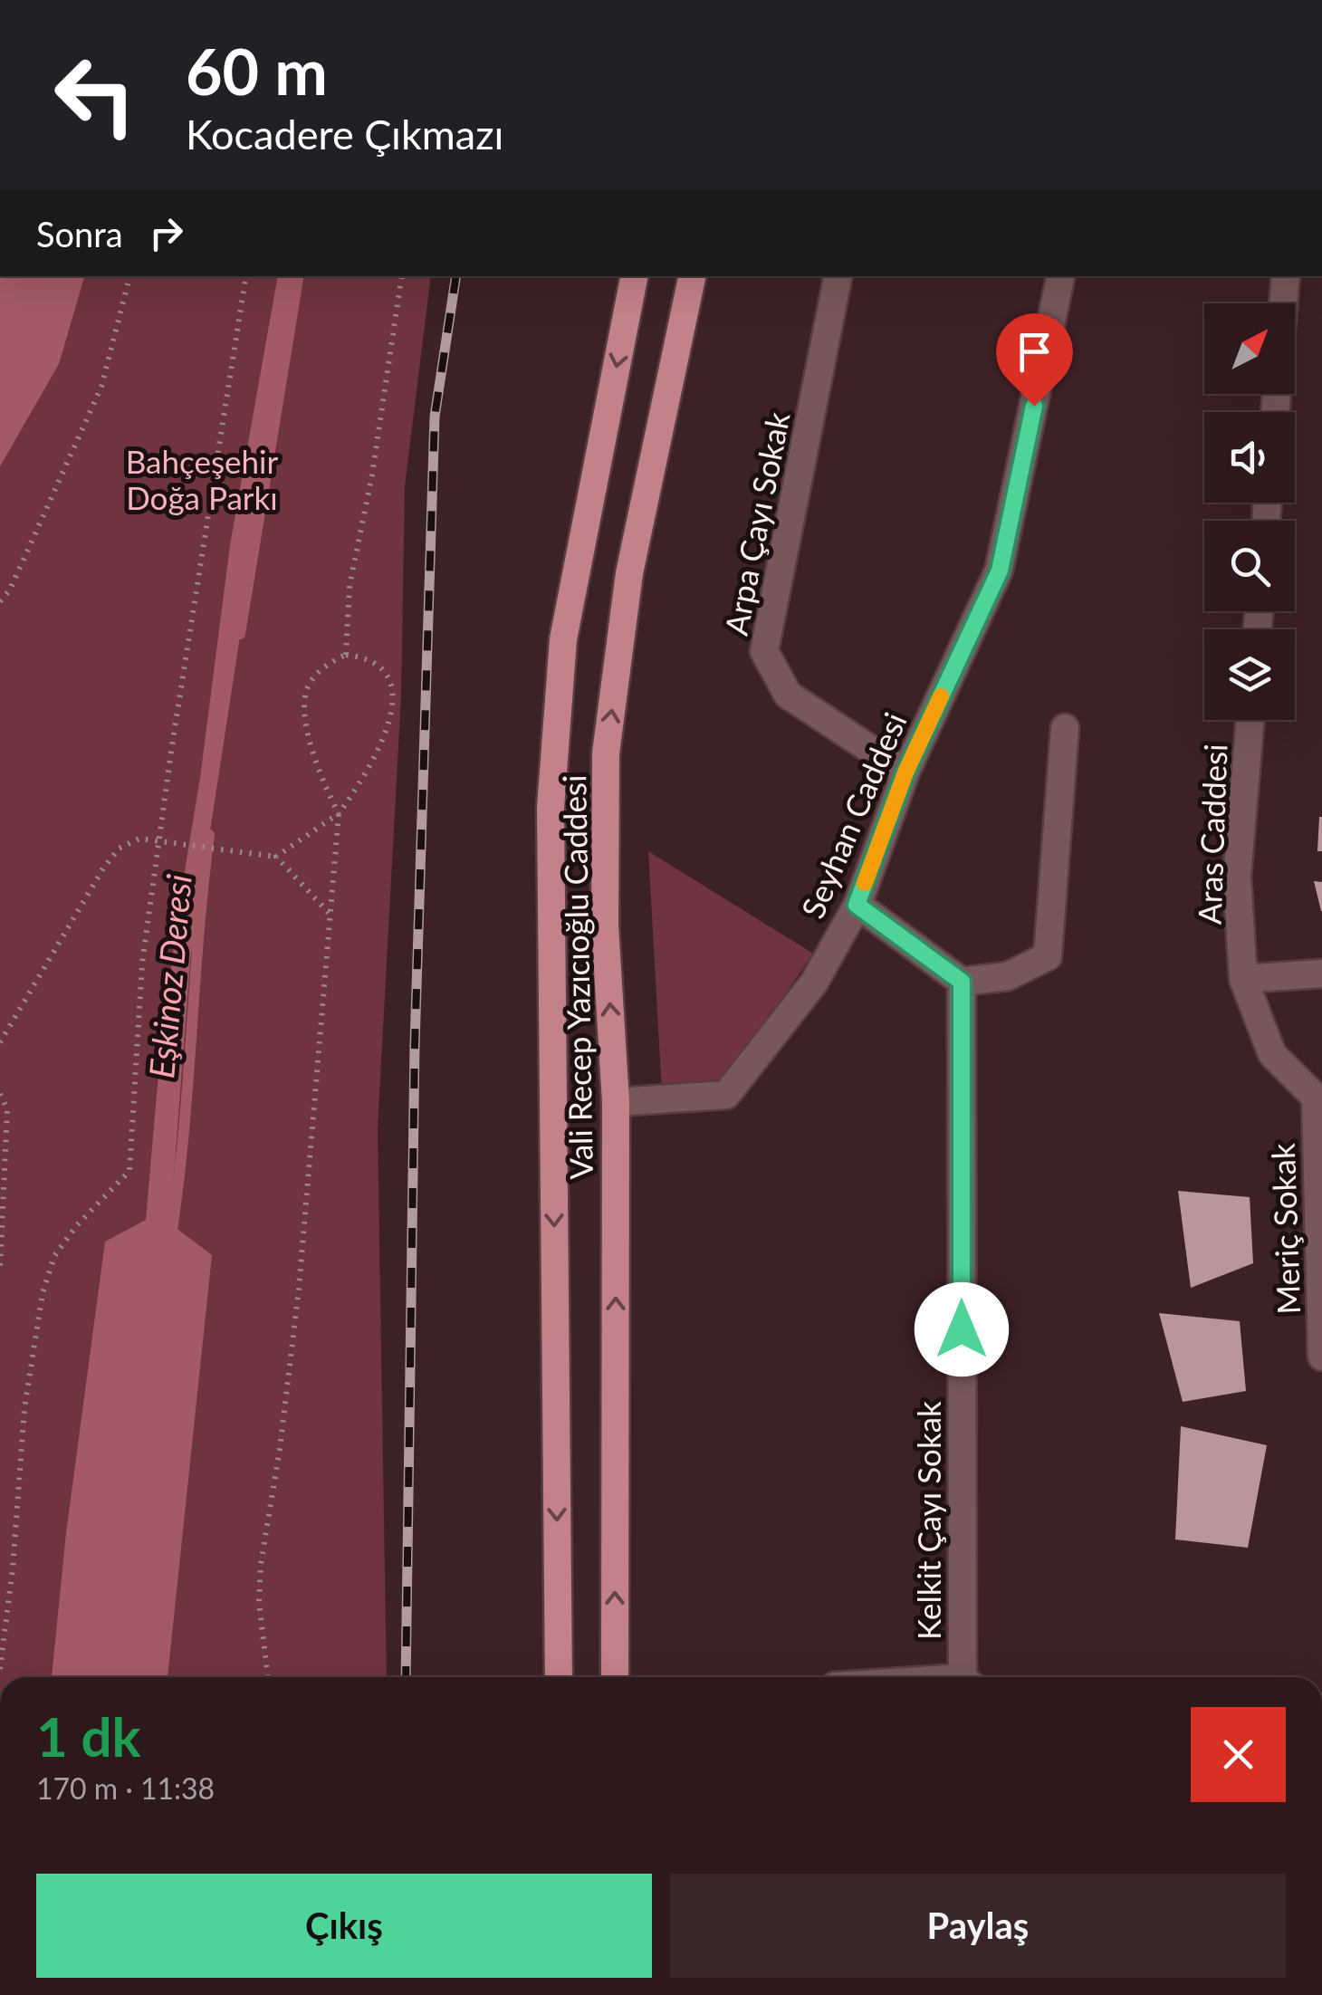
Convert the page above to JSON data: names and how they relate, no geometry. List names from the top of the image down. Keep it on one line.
{"streets":{"main road":["Vali Recep Yazıcıoğlu Caddesi"],"street":["Arpa Çayı Sokak","Seyhan Caddesi","Aras Caddesi","Meriç Sokak","Kelkit Çayı Sokak"]},"crossings":[["Arpa Çayı Sokak","Seyhan Caddesi"],["Seyhan Caddesi","Vali Recep Yazıcıoğlu Caddesi"],["Aras Caddesi","Meriç Sokak"]],"water":["Eşkinoz Deresi"],"parks":["Bahçeşehir Doğa Parkı"],"north":"top right","page":{"turn":["60 m","Kocadere Çıkmazı"],"then":"Sonra","heading":["1 dk","170 m · 11:38"],"buttons":["Çıkış","Paylaş"]}}
